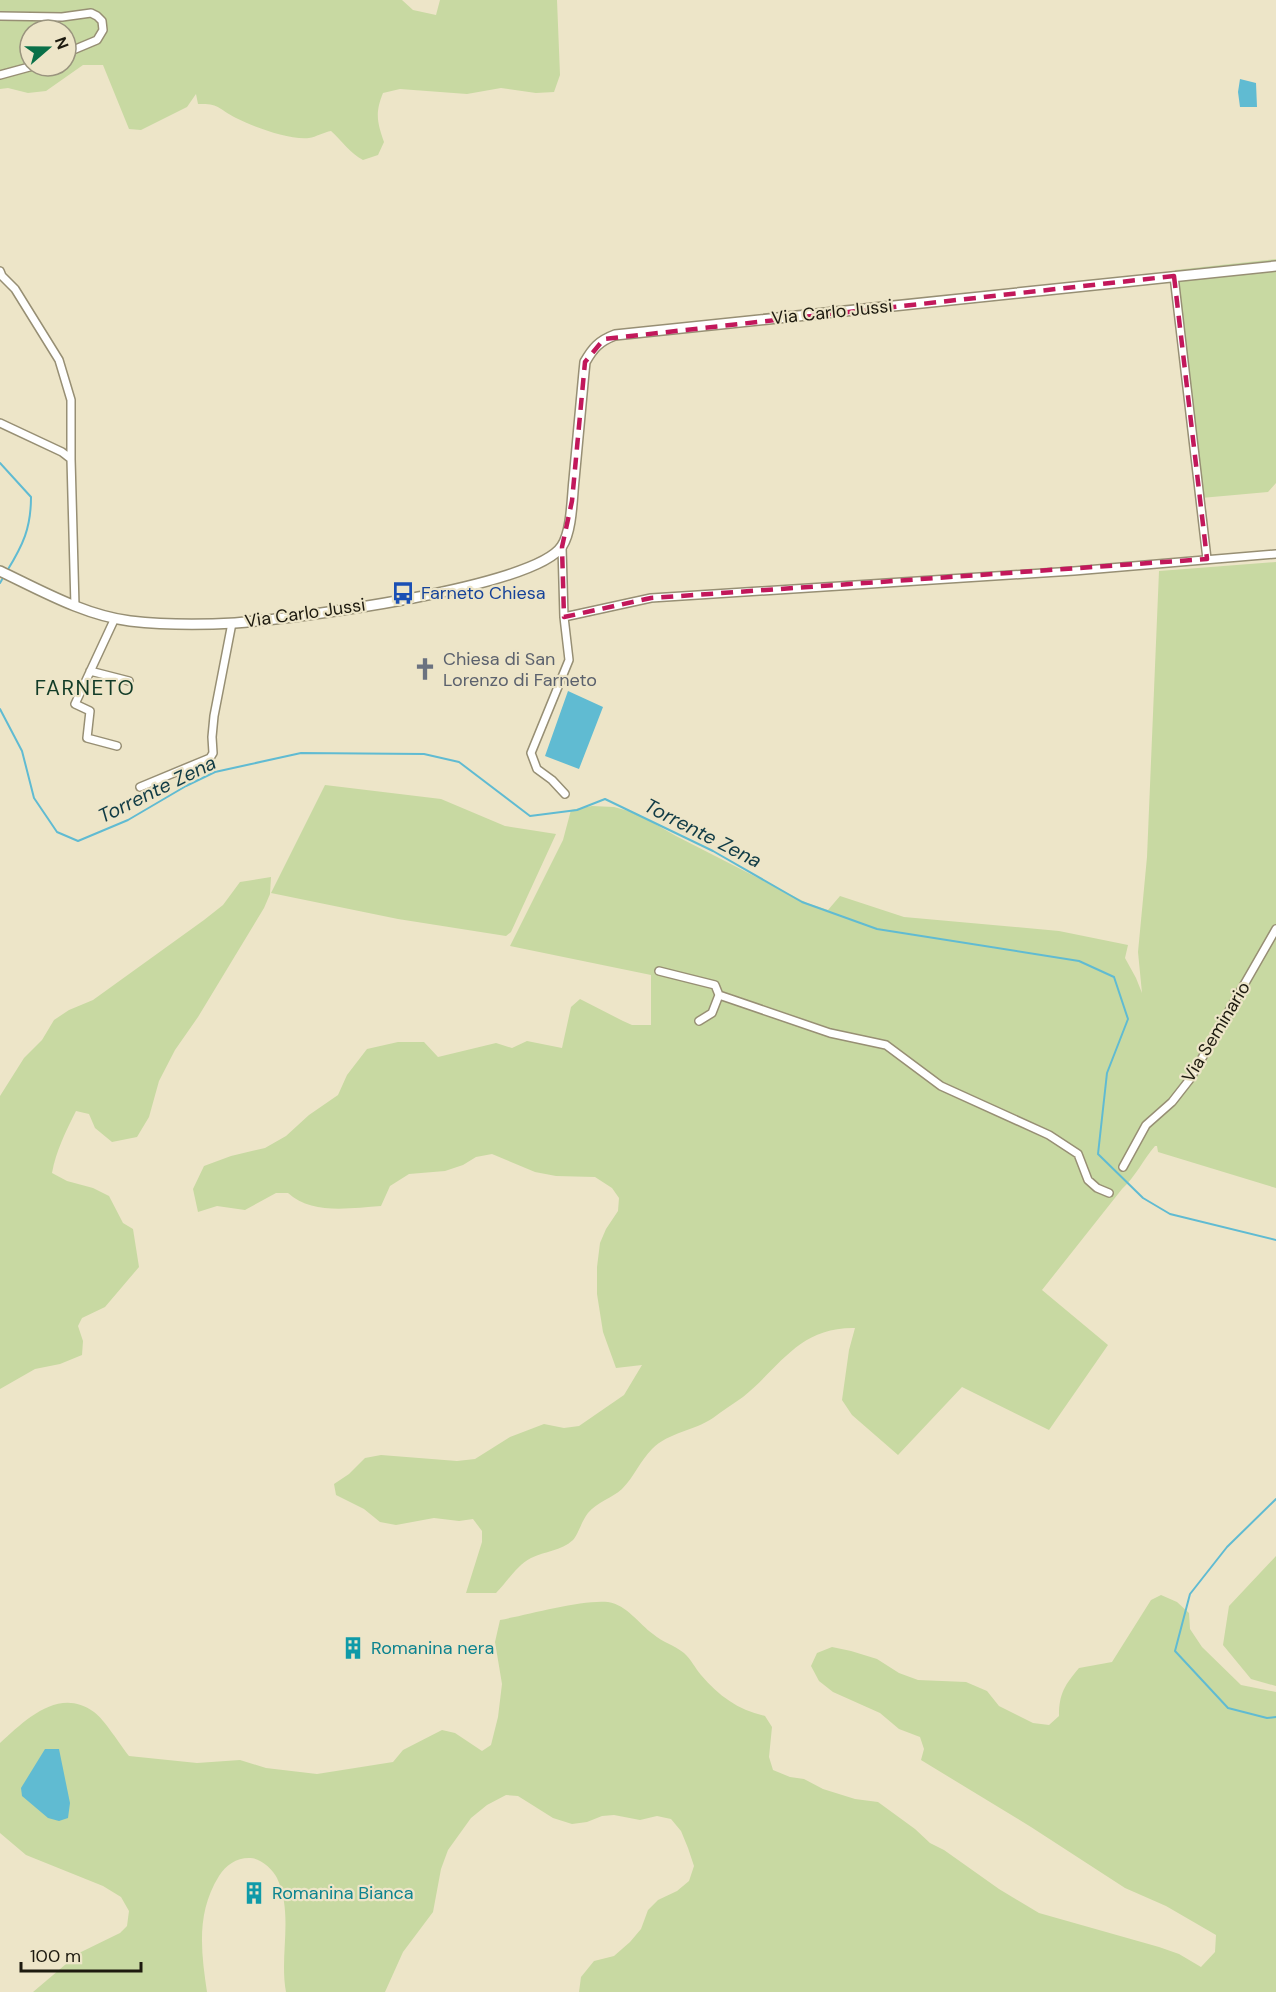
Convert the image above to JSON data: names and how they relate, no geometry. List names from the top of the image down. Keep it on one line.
{"streets":{"street":["Via Carlo Jussi","Via Seminario"]},"districts":["FARNETO"],"water":["Torrente Zena"],"places":{"bus stop":["Farneto Chiesa"],"church":["Chiesa di San Lorenzo di Farneto"],"building":["Romanina nera","Romanina Bianca"]},"scale_bar":"100 m","north":"right"}
